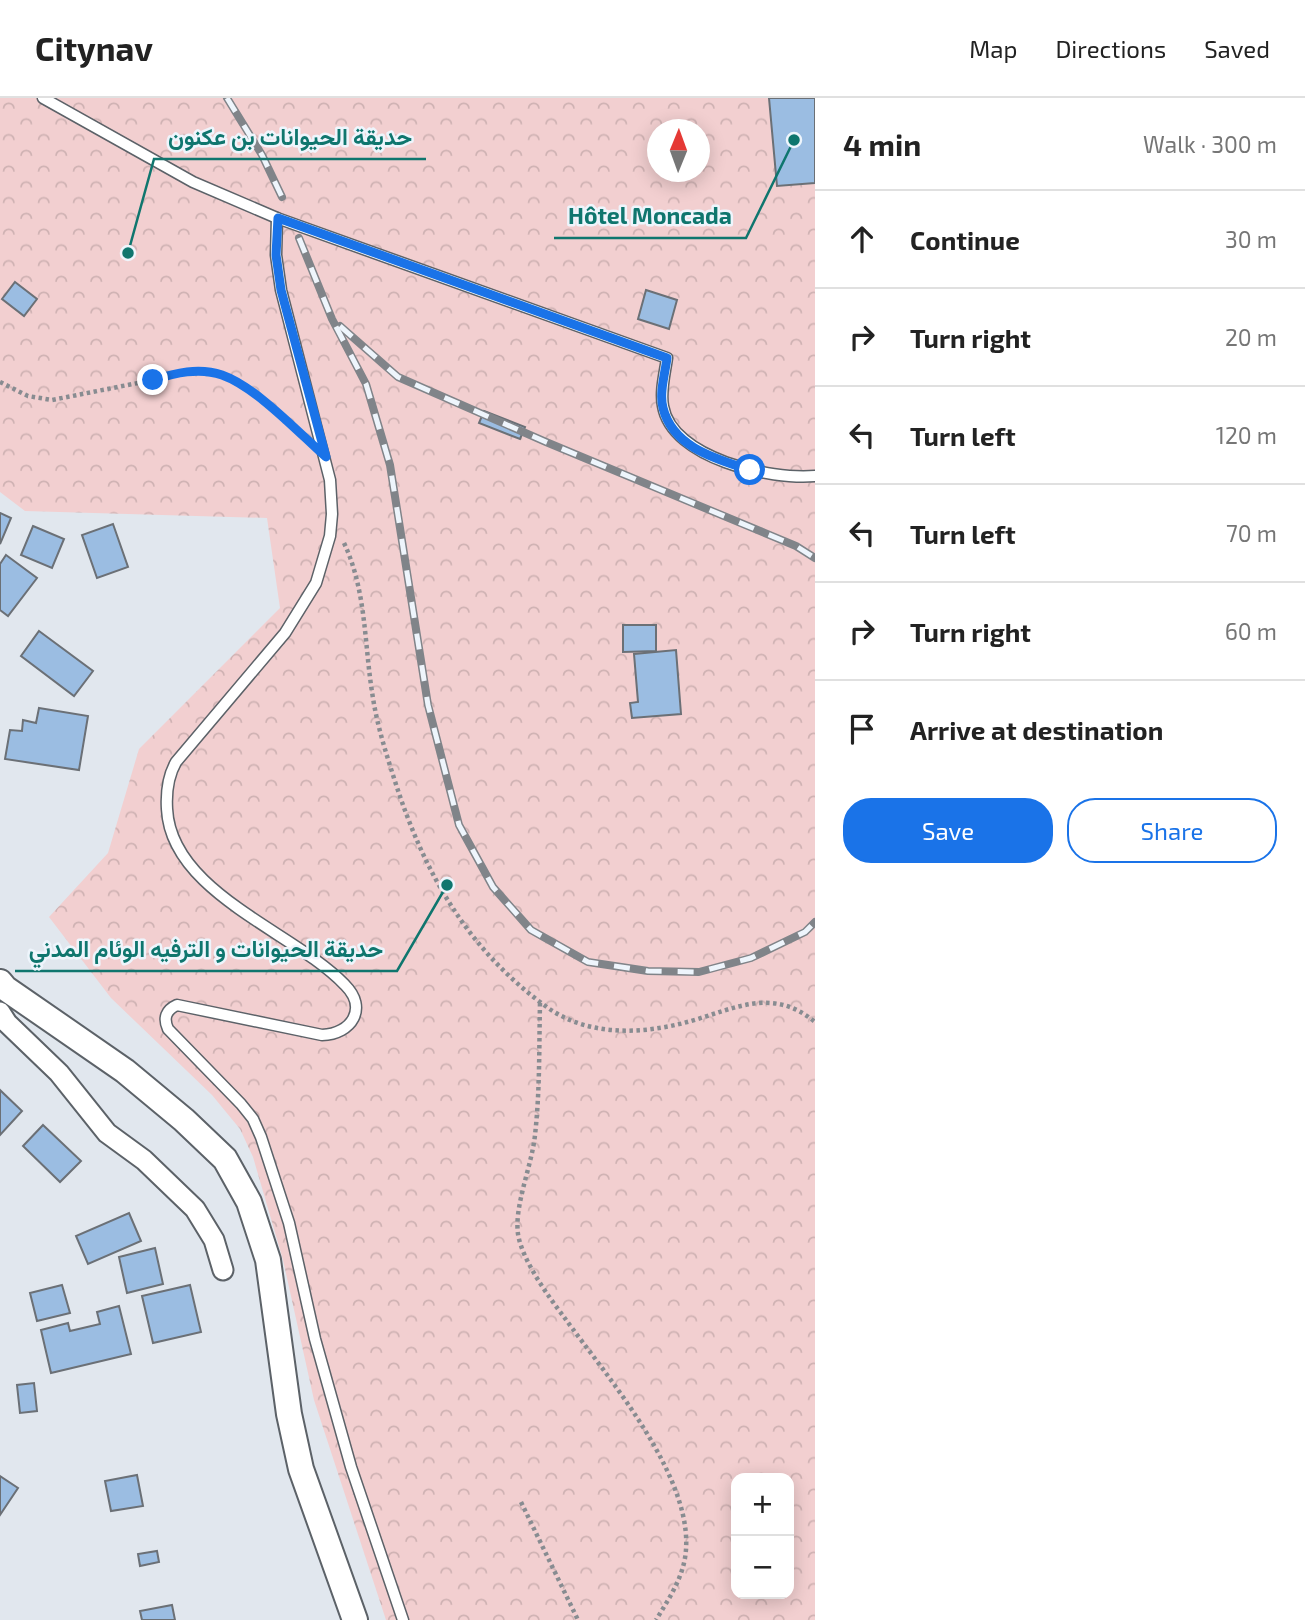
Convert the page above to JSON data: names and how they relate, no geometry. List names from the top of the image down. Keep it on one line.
{"places":["Hôtel Moncada","حديقة الحيوانات بن عكنون","حديقة الحيوانات و الترفيه الوئام المدني"],"north":"top","page":{"header":"Citynav","nav":["Map","Directions","Saved"],"heading":["4 min","Walk · 300 m"],"list":[["Continue","30 m"],["Turn right","20 m"],["Turn left","120 m"],["Turn left","70 m"],["Turn right","60 m"],"Arrive at destination"],"buttons":["Save","Share"],"map_buttons":["+","−"]}}
